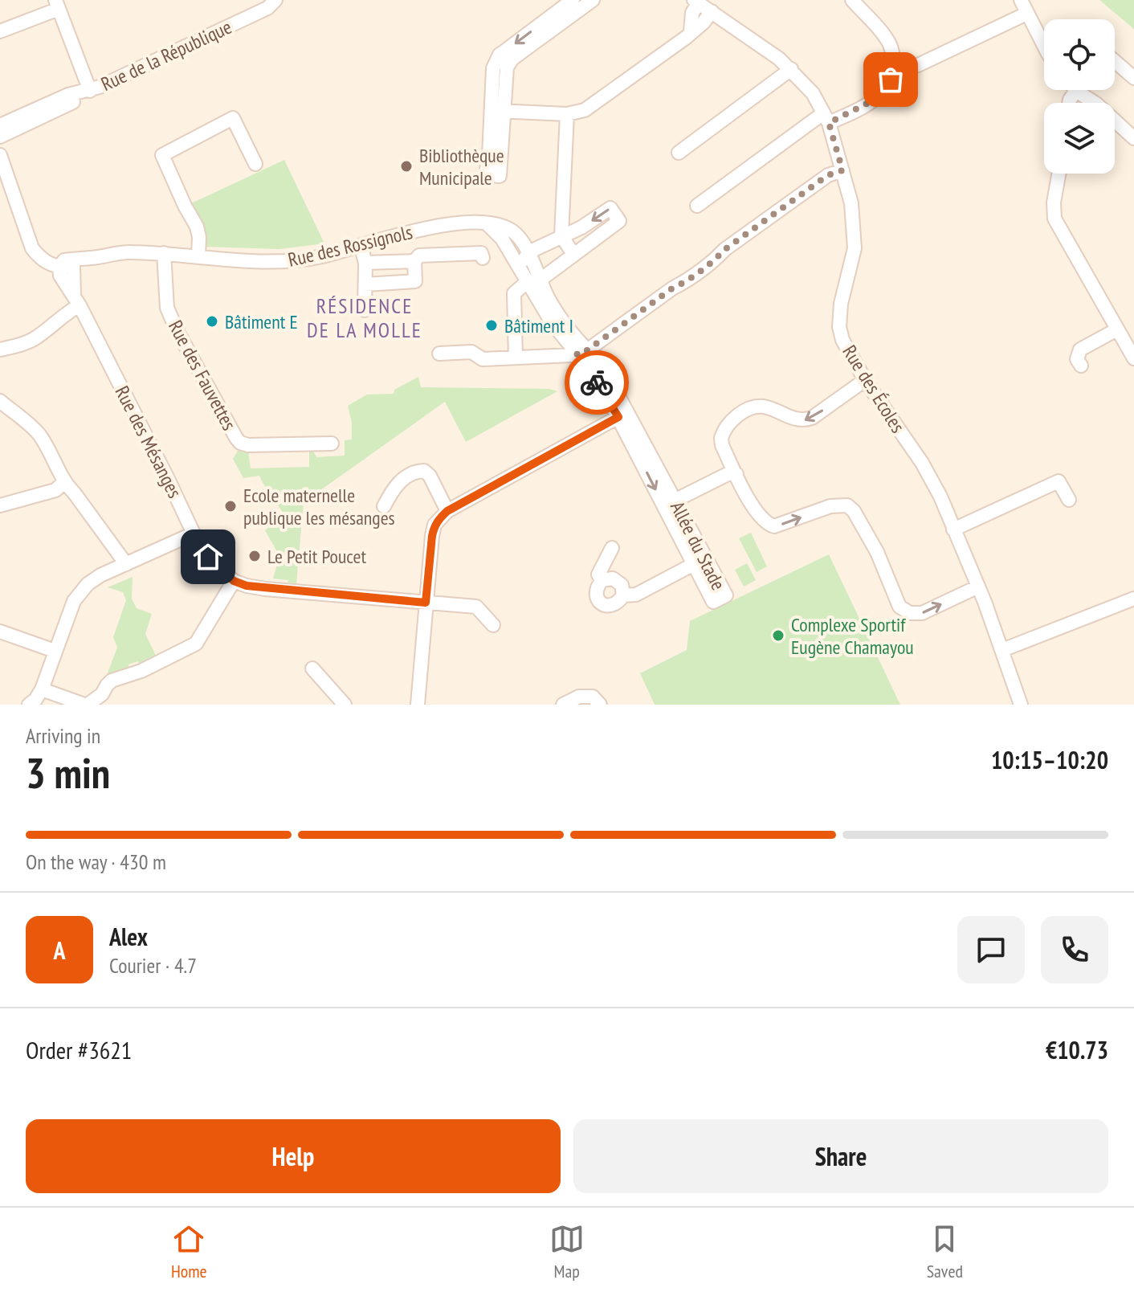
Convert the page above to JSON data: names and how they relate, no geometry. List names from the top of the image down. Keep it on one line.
{"streets":{"street":["Rue de la République","Rue des Rossignols","Rue des Fauvettes","Rue des Écoles","Rue des Mésanges","Allée du Stade"]},"crossings":[["Rue des Rossignols","Rue des Fauvettes"],["Rue des Rossignols","Rue des Mésanges"],["Rue des Rossignols","Allée du Stade"]],"districts":["RÉSIDENCE DE LA MOLLE"],"places":["Bibliothèque Municipale","Bâtiment E","Bâtiment I","Ecole maternelle publique les mésanges","Le Petit Poucet","Complexe Sportif Eugène Chamayou"],"page":{"heading":["3 min","Arriving in","10:15–10:20"],"panel":["Alex","Courier · 4.7","Order #3621","€10.73"],"bar":"On the way · 430 m","round":"A","buttons":["Help","Share"],"tabs":["Home","Map","Saved"]}}
